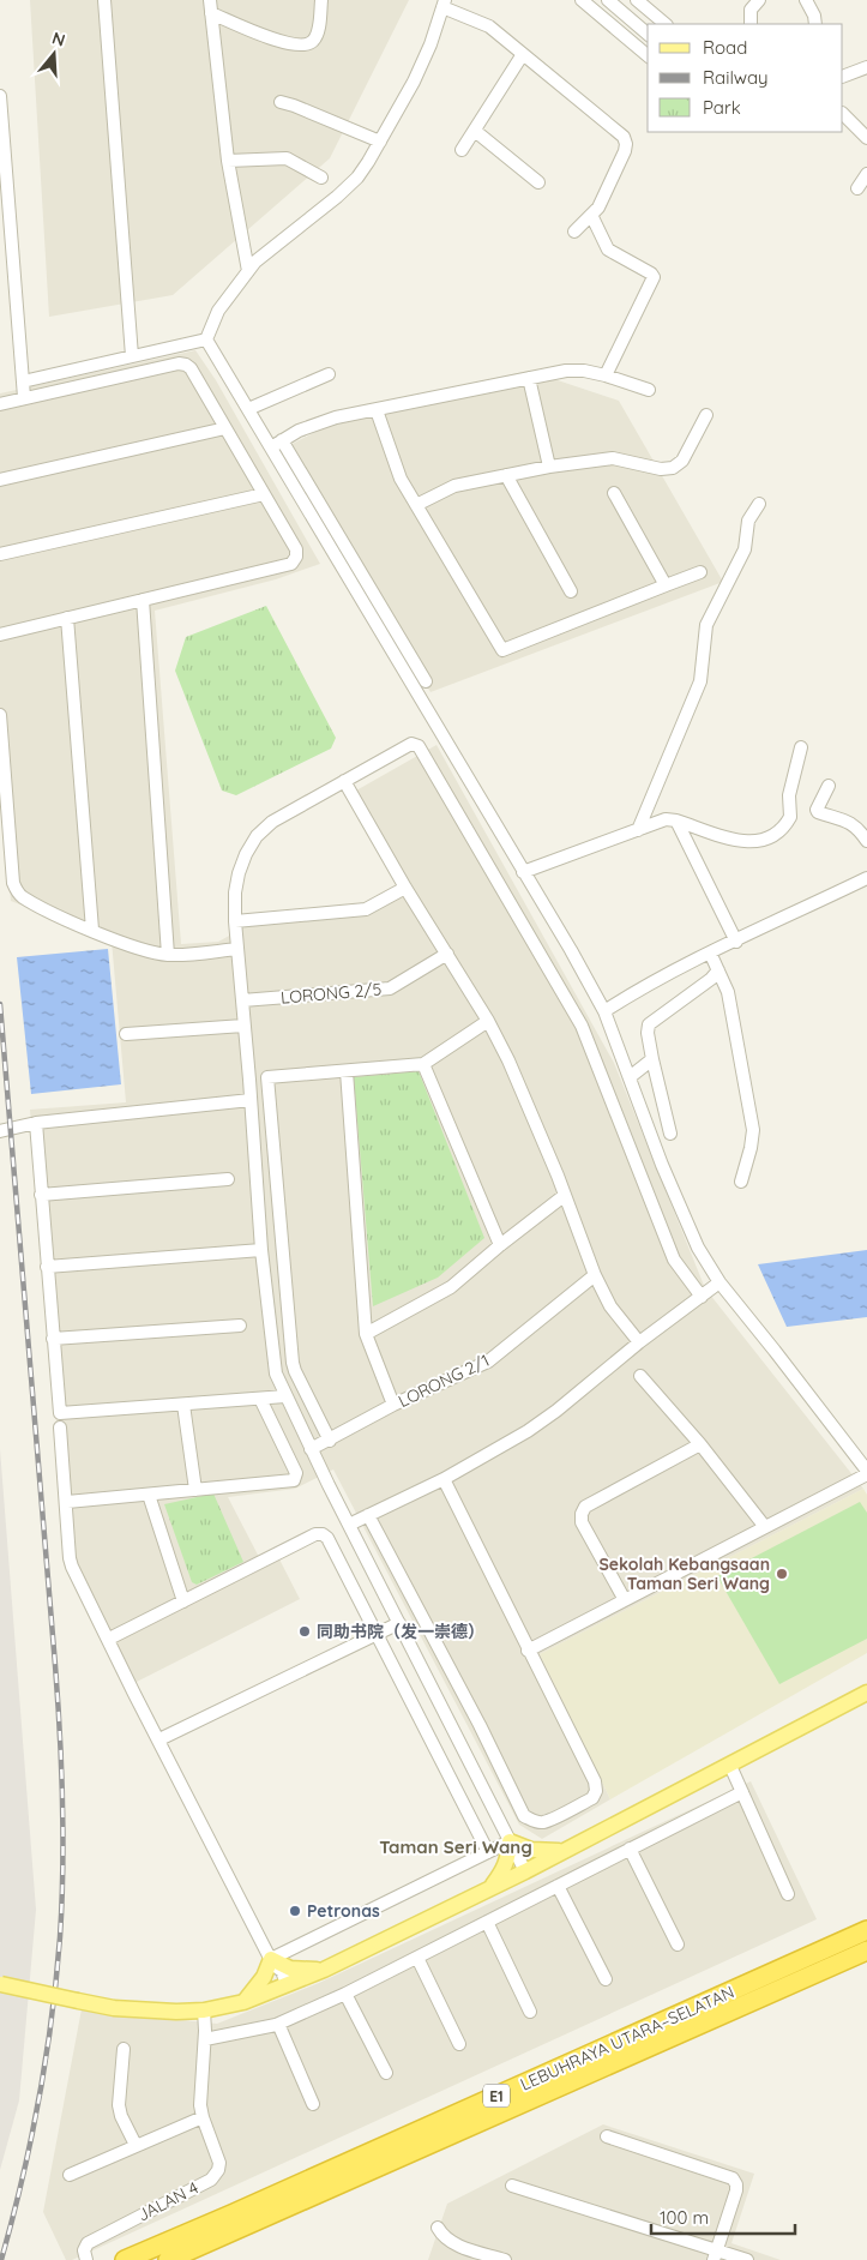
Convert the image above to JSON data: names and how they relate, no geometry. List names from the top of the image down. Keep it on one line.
{"streets":{"highway":["LEBUHRAYA UTARA–SELATAN","E1"],"street":["LORONG 2/5","LORONG 2/1","JALAN 4"]},"districts":["Taman Seri Wang"],"places":["Sekolah Kebangsaan Taman Seri Wang","同助书院（发一崇德）","Petronas"],"legend":["Road","Railway","Park"],"scale_bar":"100 m","north":"top"}
